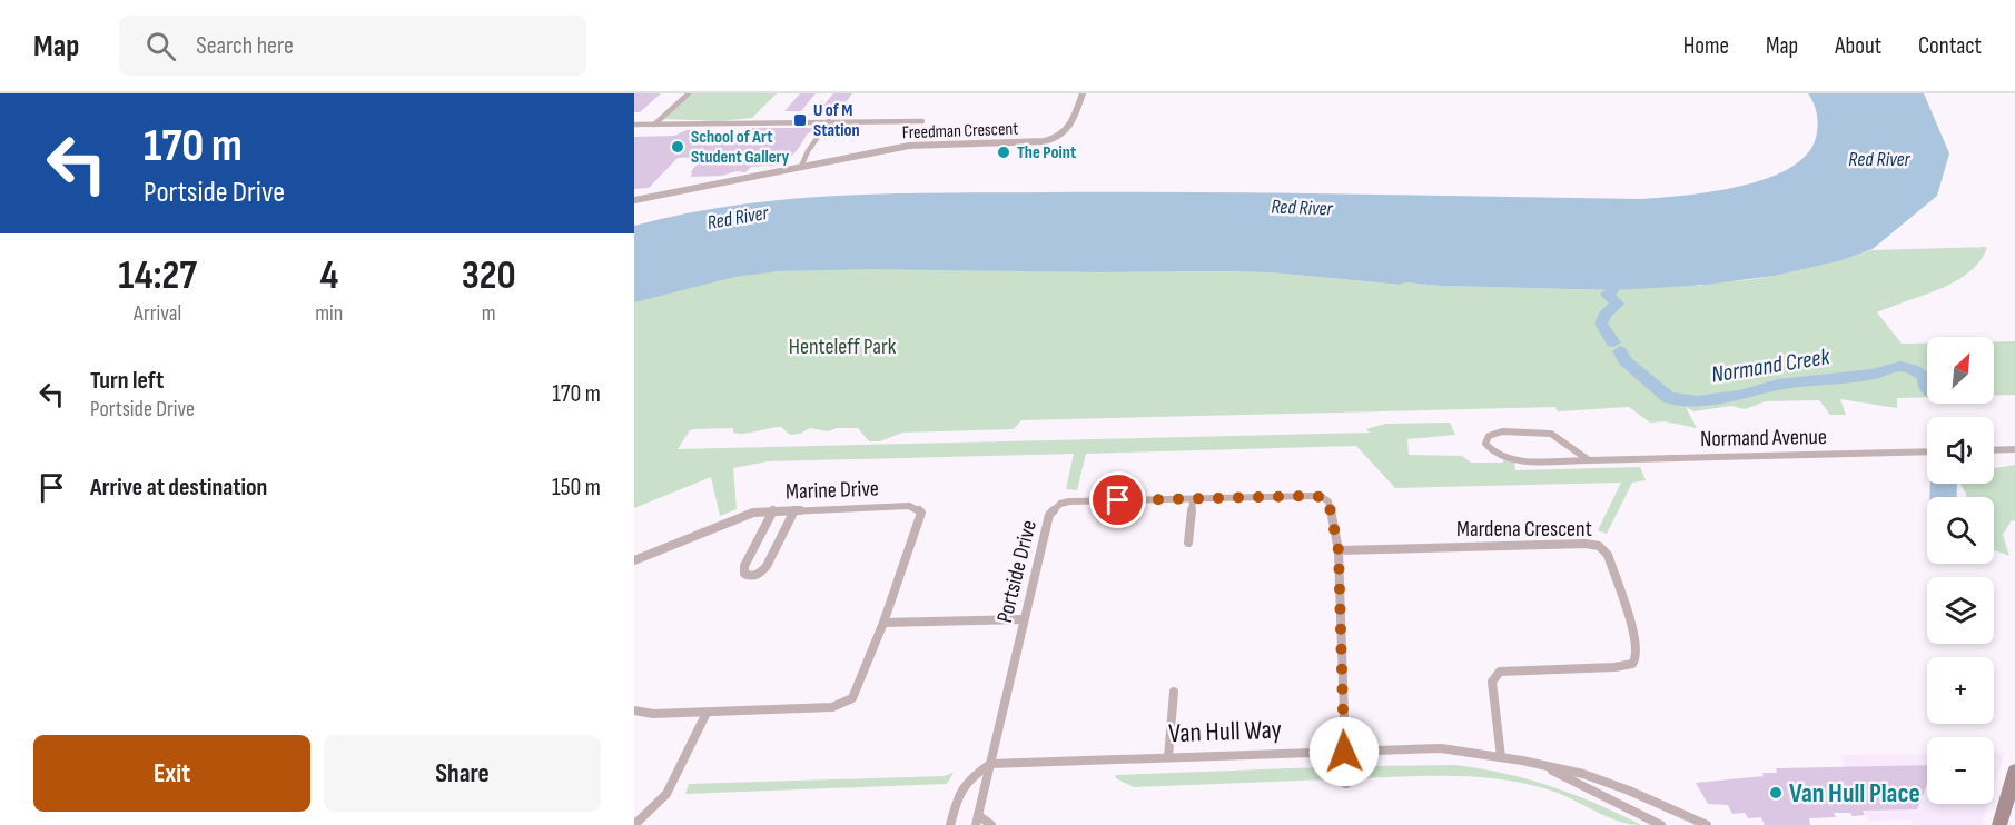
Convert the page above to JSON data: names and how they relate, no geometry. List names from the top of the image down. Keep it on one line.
{"streets":{"street":["Freedman Crescent","Normand Avenue","Marine Drive","Mardena Crescent","Portside Drive","Van Hull Way"]},"crossings":[["Mardena Crescent","Portside Drive"],["Mardena Crescent","Van Hull Way"],["Portside Drive","Van Hull Way"]],"water":["Red River","Normand Creek"],"parks":["Henteleff Park"],"places":{"transit":["U of M Station"],"other":["School of Art Student Gallery","The Point","Van Hull Place"]},"north":"top right","page":{"header":"Map","search":"Search here","nav":["Home","Map","About","Contact"],"turn":["170 m","Portside Drive"],"eta":["14:27","Arrival","4","min","320","m"],"map_buttons":["+","−"],"list":[{"name":"Turn left","note":"Portside Drive","value":"170 m"},{"name":"Arrive at destination","value":"150 m"}],"buttons":["Exit","Share"]}}
